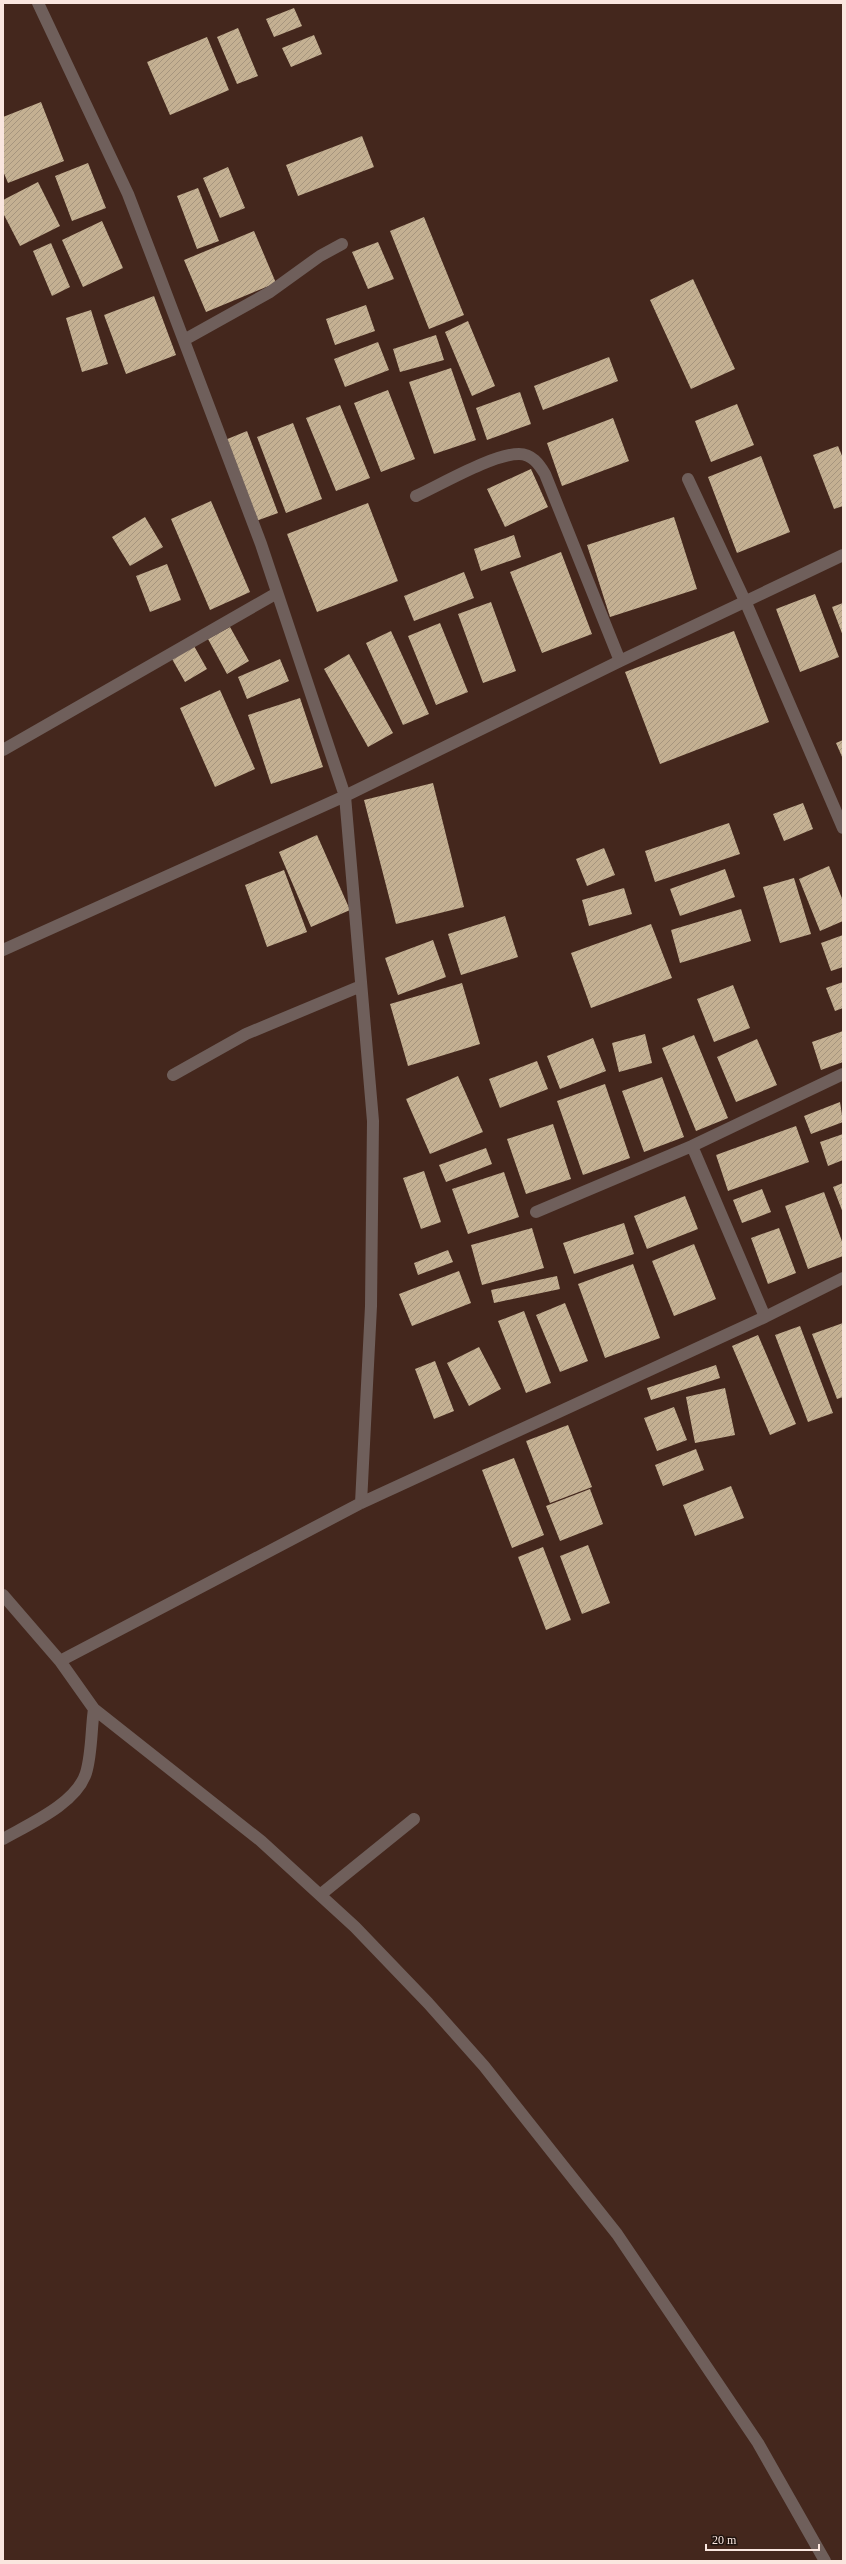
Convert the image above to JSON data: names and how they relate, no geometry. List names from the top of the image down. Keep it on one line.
{"scale_bar":"20 m"}
